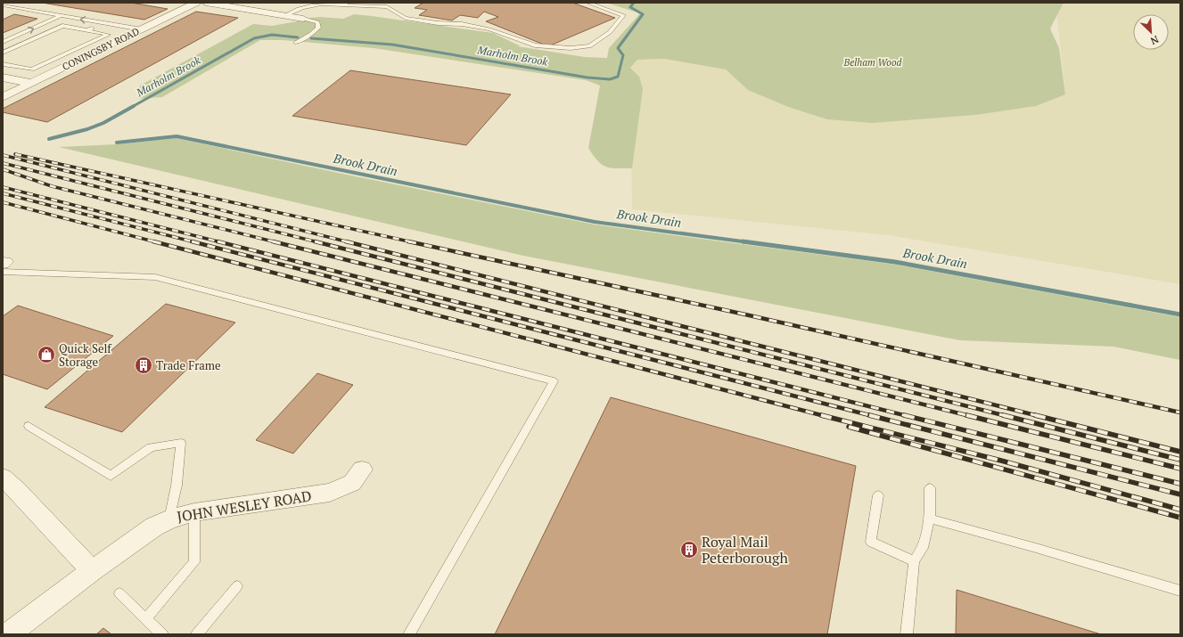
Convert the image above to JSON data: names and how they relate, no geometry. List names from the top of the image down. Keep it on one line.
{"streets":{"street":["CONINGSBY ROAD","JOHN WESLEY ROAD"]},"water":["Marholm Brook","Brook Drain"],"parks":["Belham Wood"],"places":{"shop":["Quick Self Storage"],"building":["Trade Frame","Royal Mail Peterborough"]},"north":"bottom right"}
